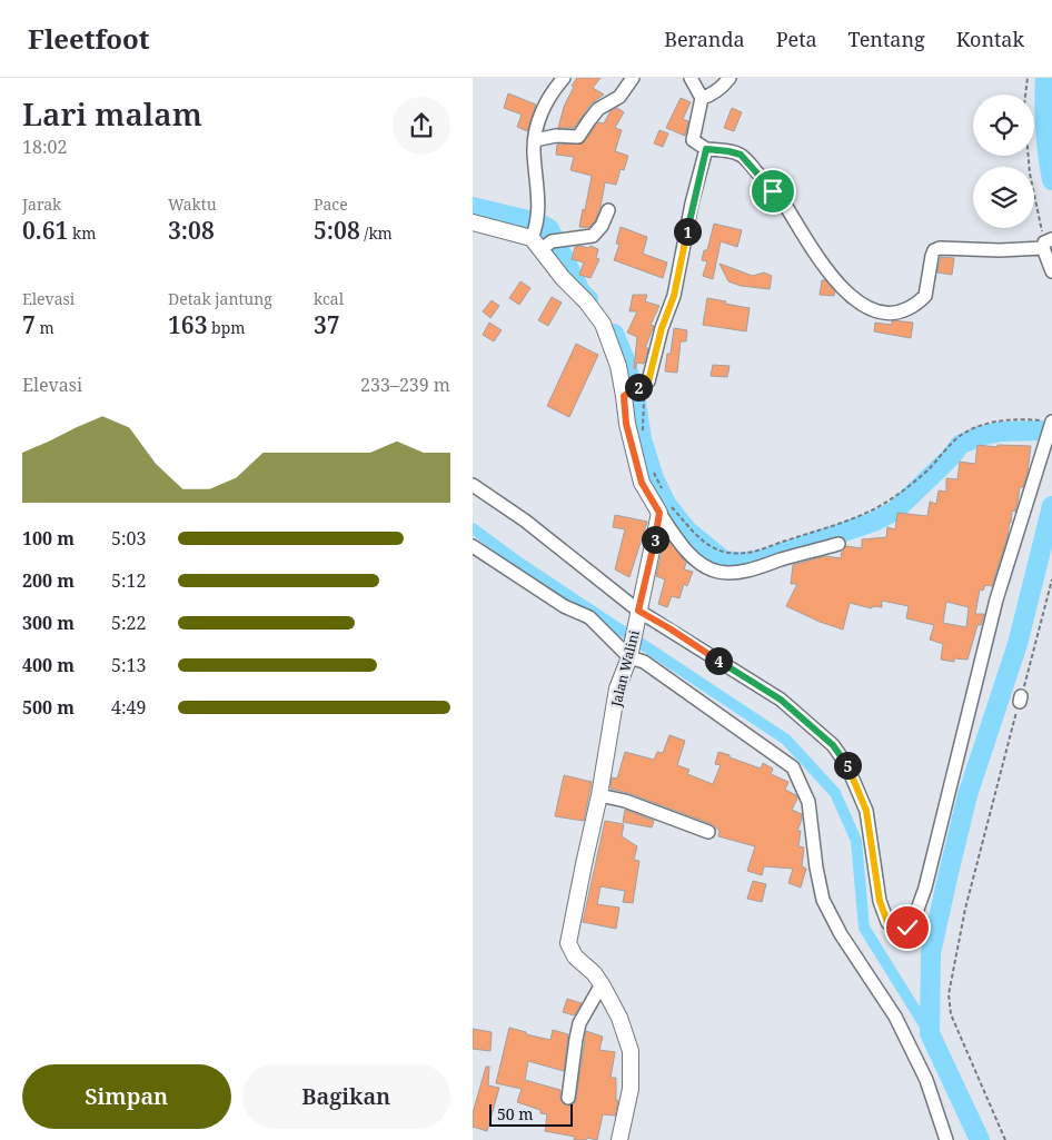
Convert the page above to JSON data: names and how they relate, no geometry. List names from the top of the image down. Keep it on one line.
{"streets":{"street":["Jalan Walini"]},"scale_bar":"50 m","page":{"header":"Fleetfoot","nav":["Beranda","Peta","Tentang","Kontak"],"heading":["Lari malam","18:02"],"stats":[["Jarak","0.61 km"],["Waktu","3:08"],["Pace","5:08 /km"],["Elevasi","7 m"],["Detak jantung","163 bpm"],["kcal","37"]],"pins":["1","2","3","4","5"],"chart":["Elevasi","233–239 m"],"list":[{"name":"100 m","note":"5:03"},{"name":"200 m","note":"5:12"},{"name":"300 m","note":"5:22"},{"name":"400 m","note":"5:13"},{"name":"500 m","note":"4:49"}],"buttons":["Simpan","Bagikan"],"scale":"50 m"}}
